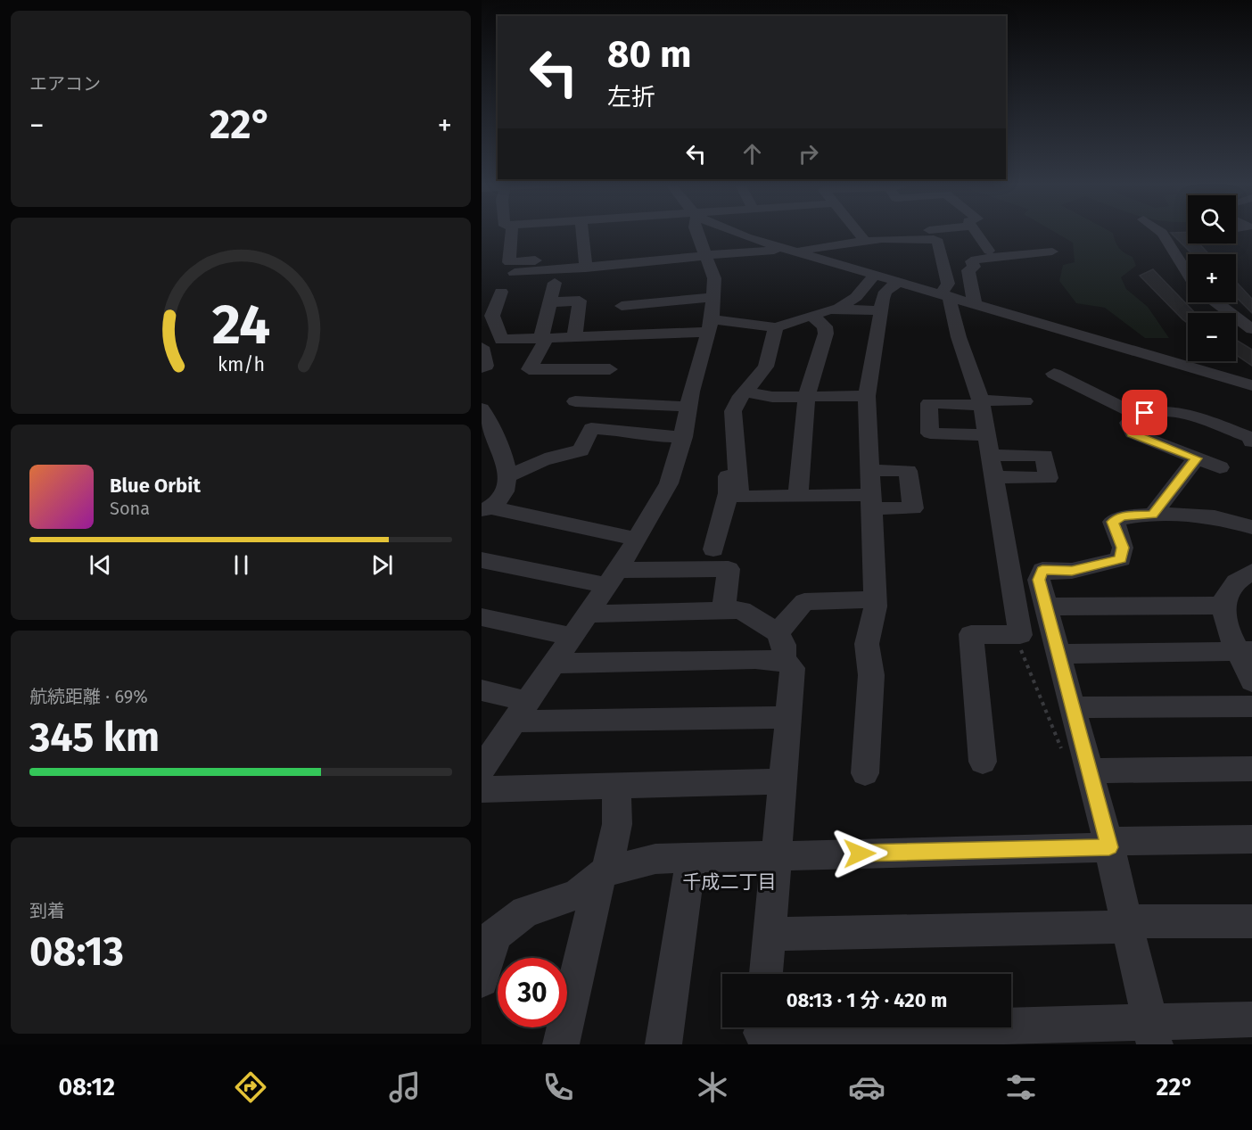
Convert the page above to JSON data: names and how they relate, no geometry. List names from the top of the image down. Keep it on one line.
{"districts":["千成二丁目"],"page":{"tile":["エアコン",["航続距離 · 69%","345 km"],["到着","08:13"]],"turn":["80 m","左折"],"heat":["−","22°","+"],"map_buttons":["+","−"],"song":["Blue Orbit","Sona"],"limit":"30","trip":"08:13 · 1 分 · 420 m","tabs":["08:12","22°"],"gauge":["24","km/h"]}}
